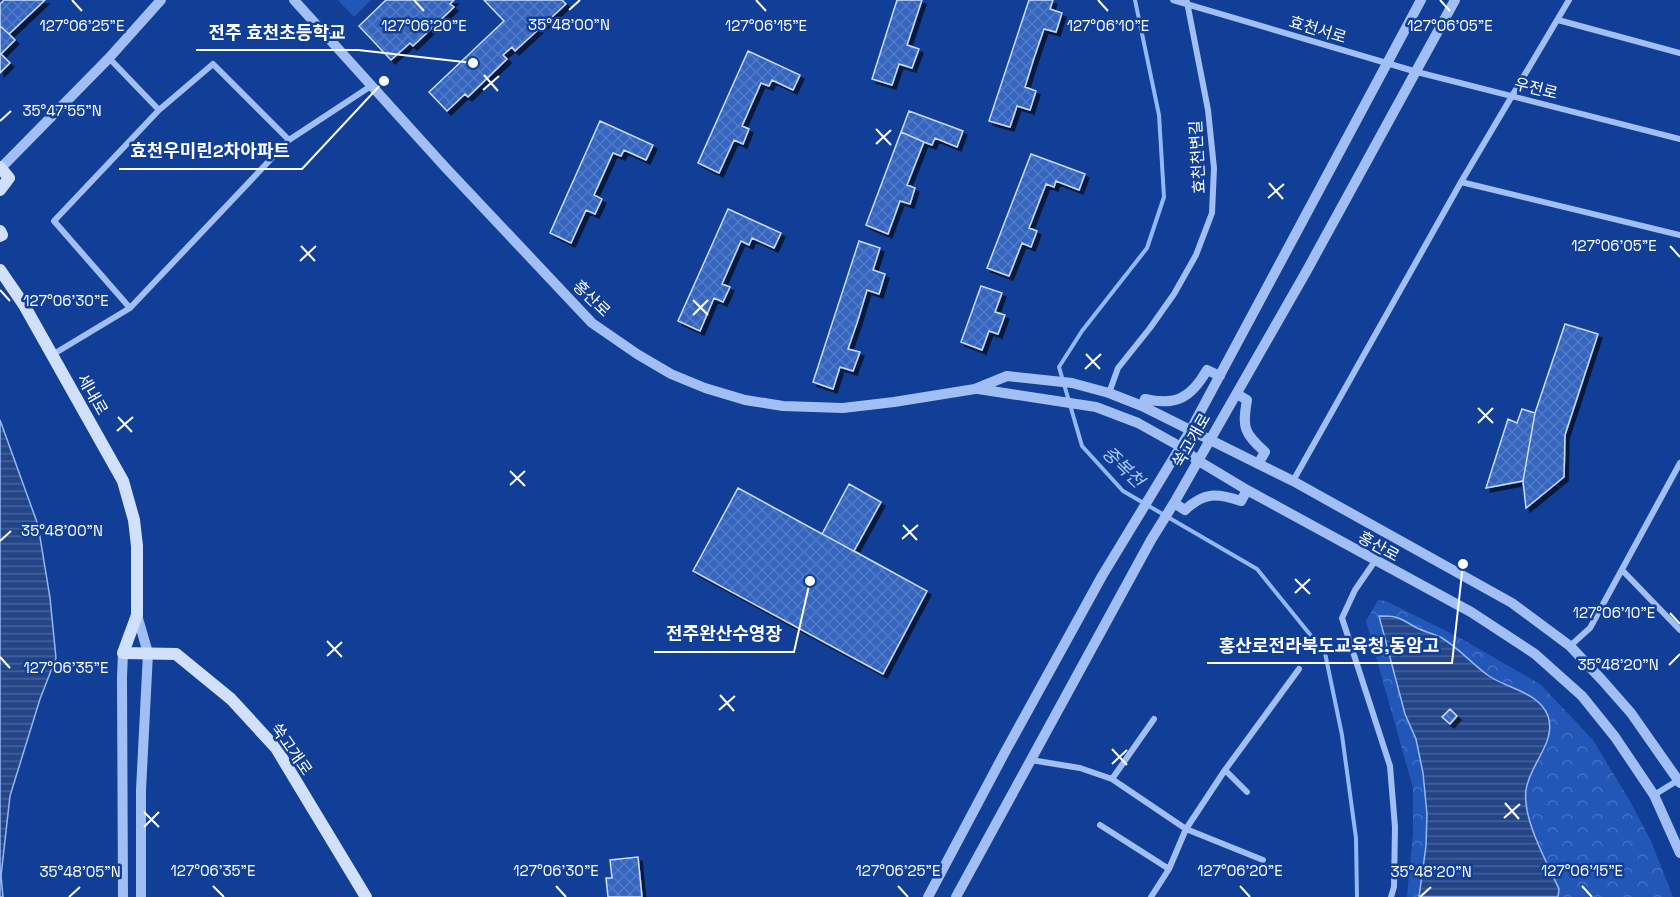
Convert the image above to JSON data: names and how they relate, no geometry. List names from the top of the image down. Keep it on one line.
{"streets":{"main road":["세내로","쑥고개로"],"street":["효천서로","우전로","효천천변길","홍산로"]},"crossings":[["효천서로","우전로"],["효천서로","효천천변길"],["효천서로","쑥고개로"],["우전로","쑥고개로"],["효천천변길","홍산로"],["홍산로","쑥고개로"],["세내로","쑥고개로"]],"water":["중복천"],"places":["전주 효천초등학교","효천우미린2차아파트","홍산로전라북도교육청,동암고","전주완산수영장"],"coordinates":["35°48'00\"N","127°06'25\"E","127°06'20\"E","127°06'15\"E","127°06'10\"E","127°06'05\"E","35°47'55\"N","127°06'30\"E","35°48'20\"N","127°06'35\"E","35°48'05\"N"]}
